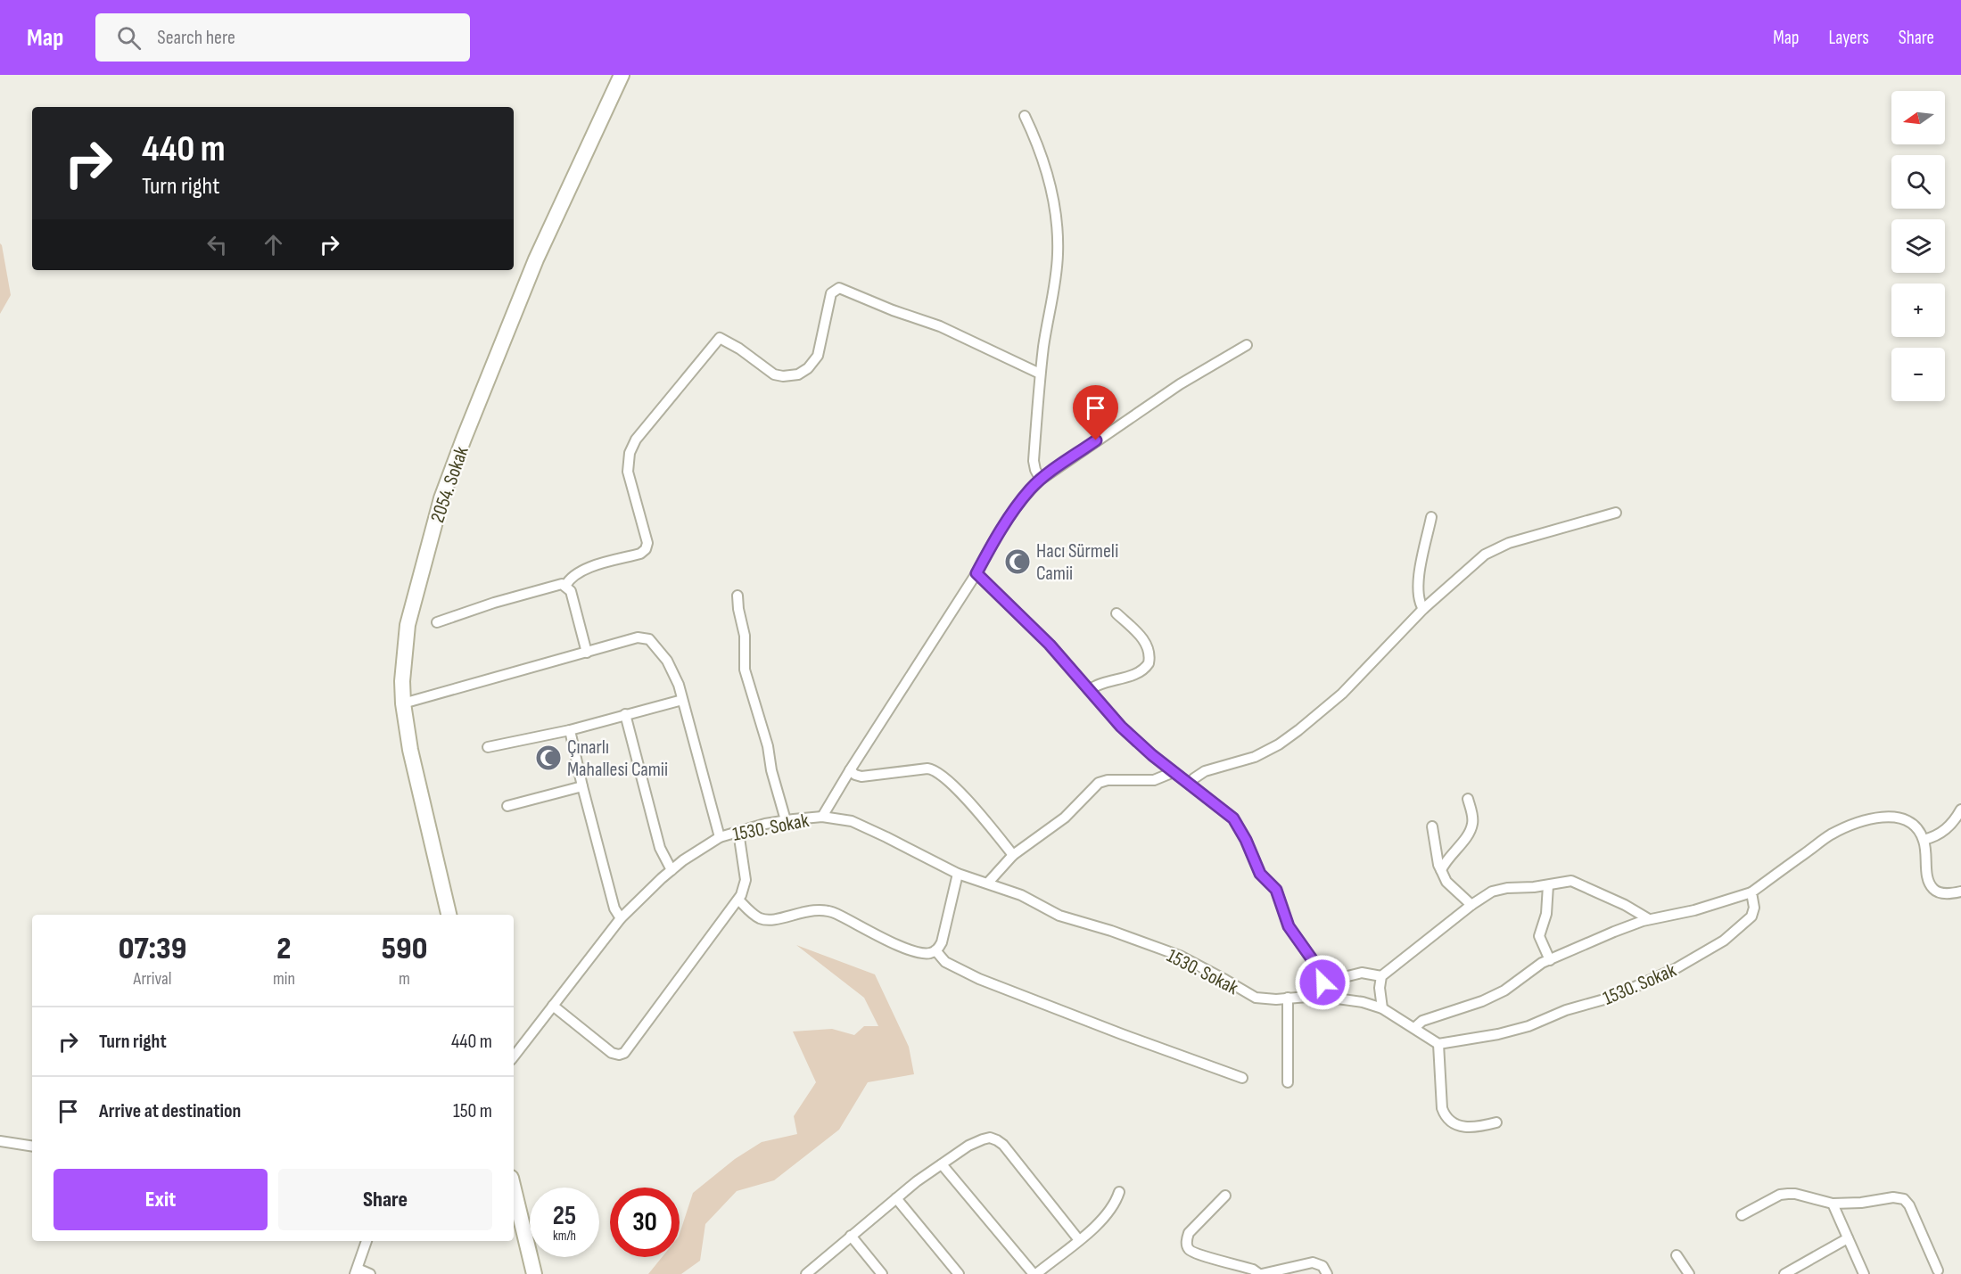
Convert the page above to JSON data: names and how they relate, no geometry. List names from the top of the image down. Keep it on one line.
{"streets":{"main road":["2054. Sokak"],"street":["1530. Sokak"]},"places":{"mosque":["Hacı Sürmeli Camii","Çınarlı Mahallesi Camii"]},"north":"left","page":{"header":"Map","search":"Search here","nav":["Map","Layers","Share"],"map_buttons":["+","−"],"turn":["440 m","Turn right"],"eta":["07:39","Arrival","2","min","590","m"],"list":[{"name":"Turn right","value":"440 m"},{"name":"Arrive at destination","value":"150 m"}],"buttons":["Exit","Share"],"speed":"25 km/h","limit":"30"}}
